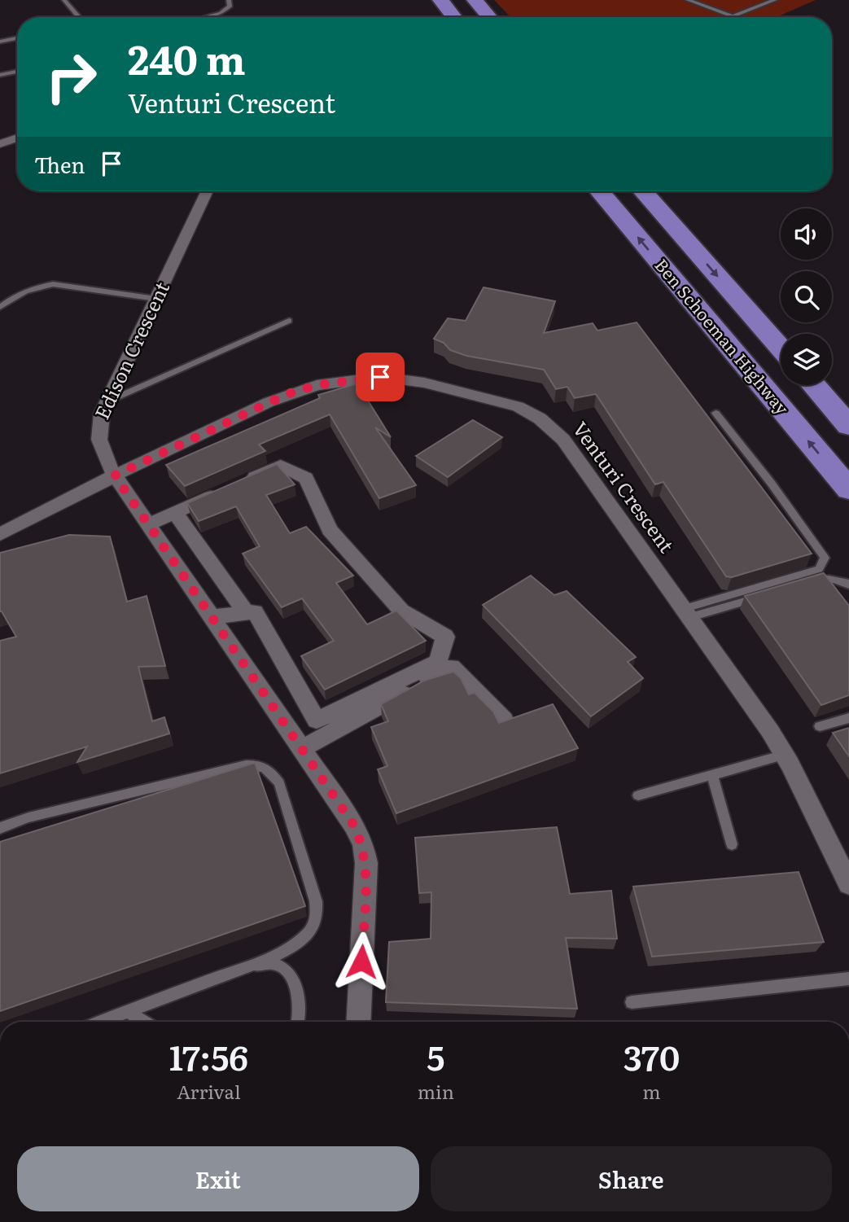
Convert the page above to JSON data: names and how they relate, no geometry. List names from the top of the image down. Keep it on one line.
{"streets":{"highway":["Ben Schoeman Highway"],"street":["Edison Crescent","Venturi Crescent"]},"crossings":[["Edison Crescent","Venturi Crescent"]],"page":{"turn":["240 m","Venturi Crescent"],"then":"Then","eta":["17:56","Arrival","5","min","370","m"],"buttons":["Exit","Share"]}}
